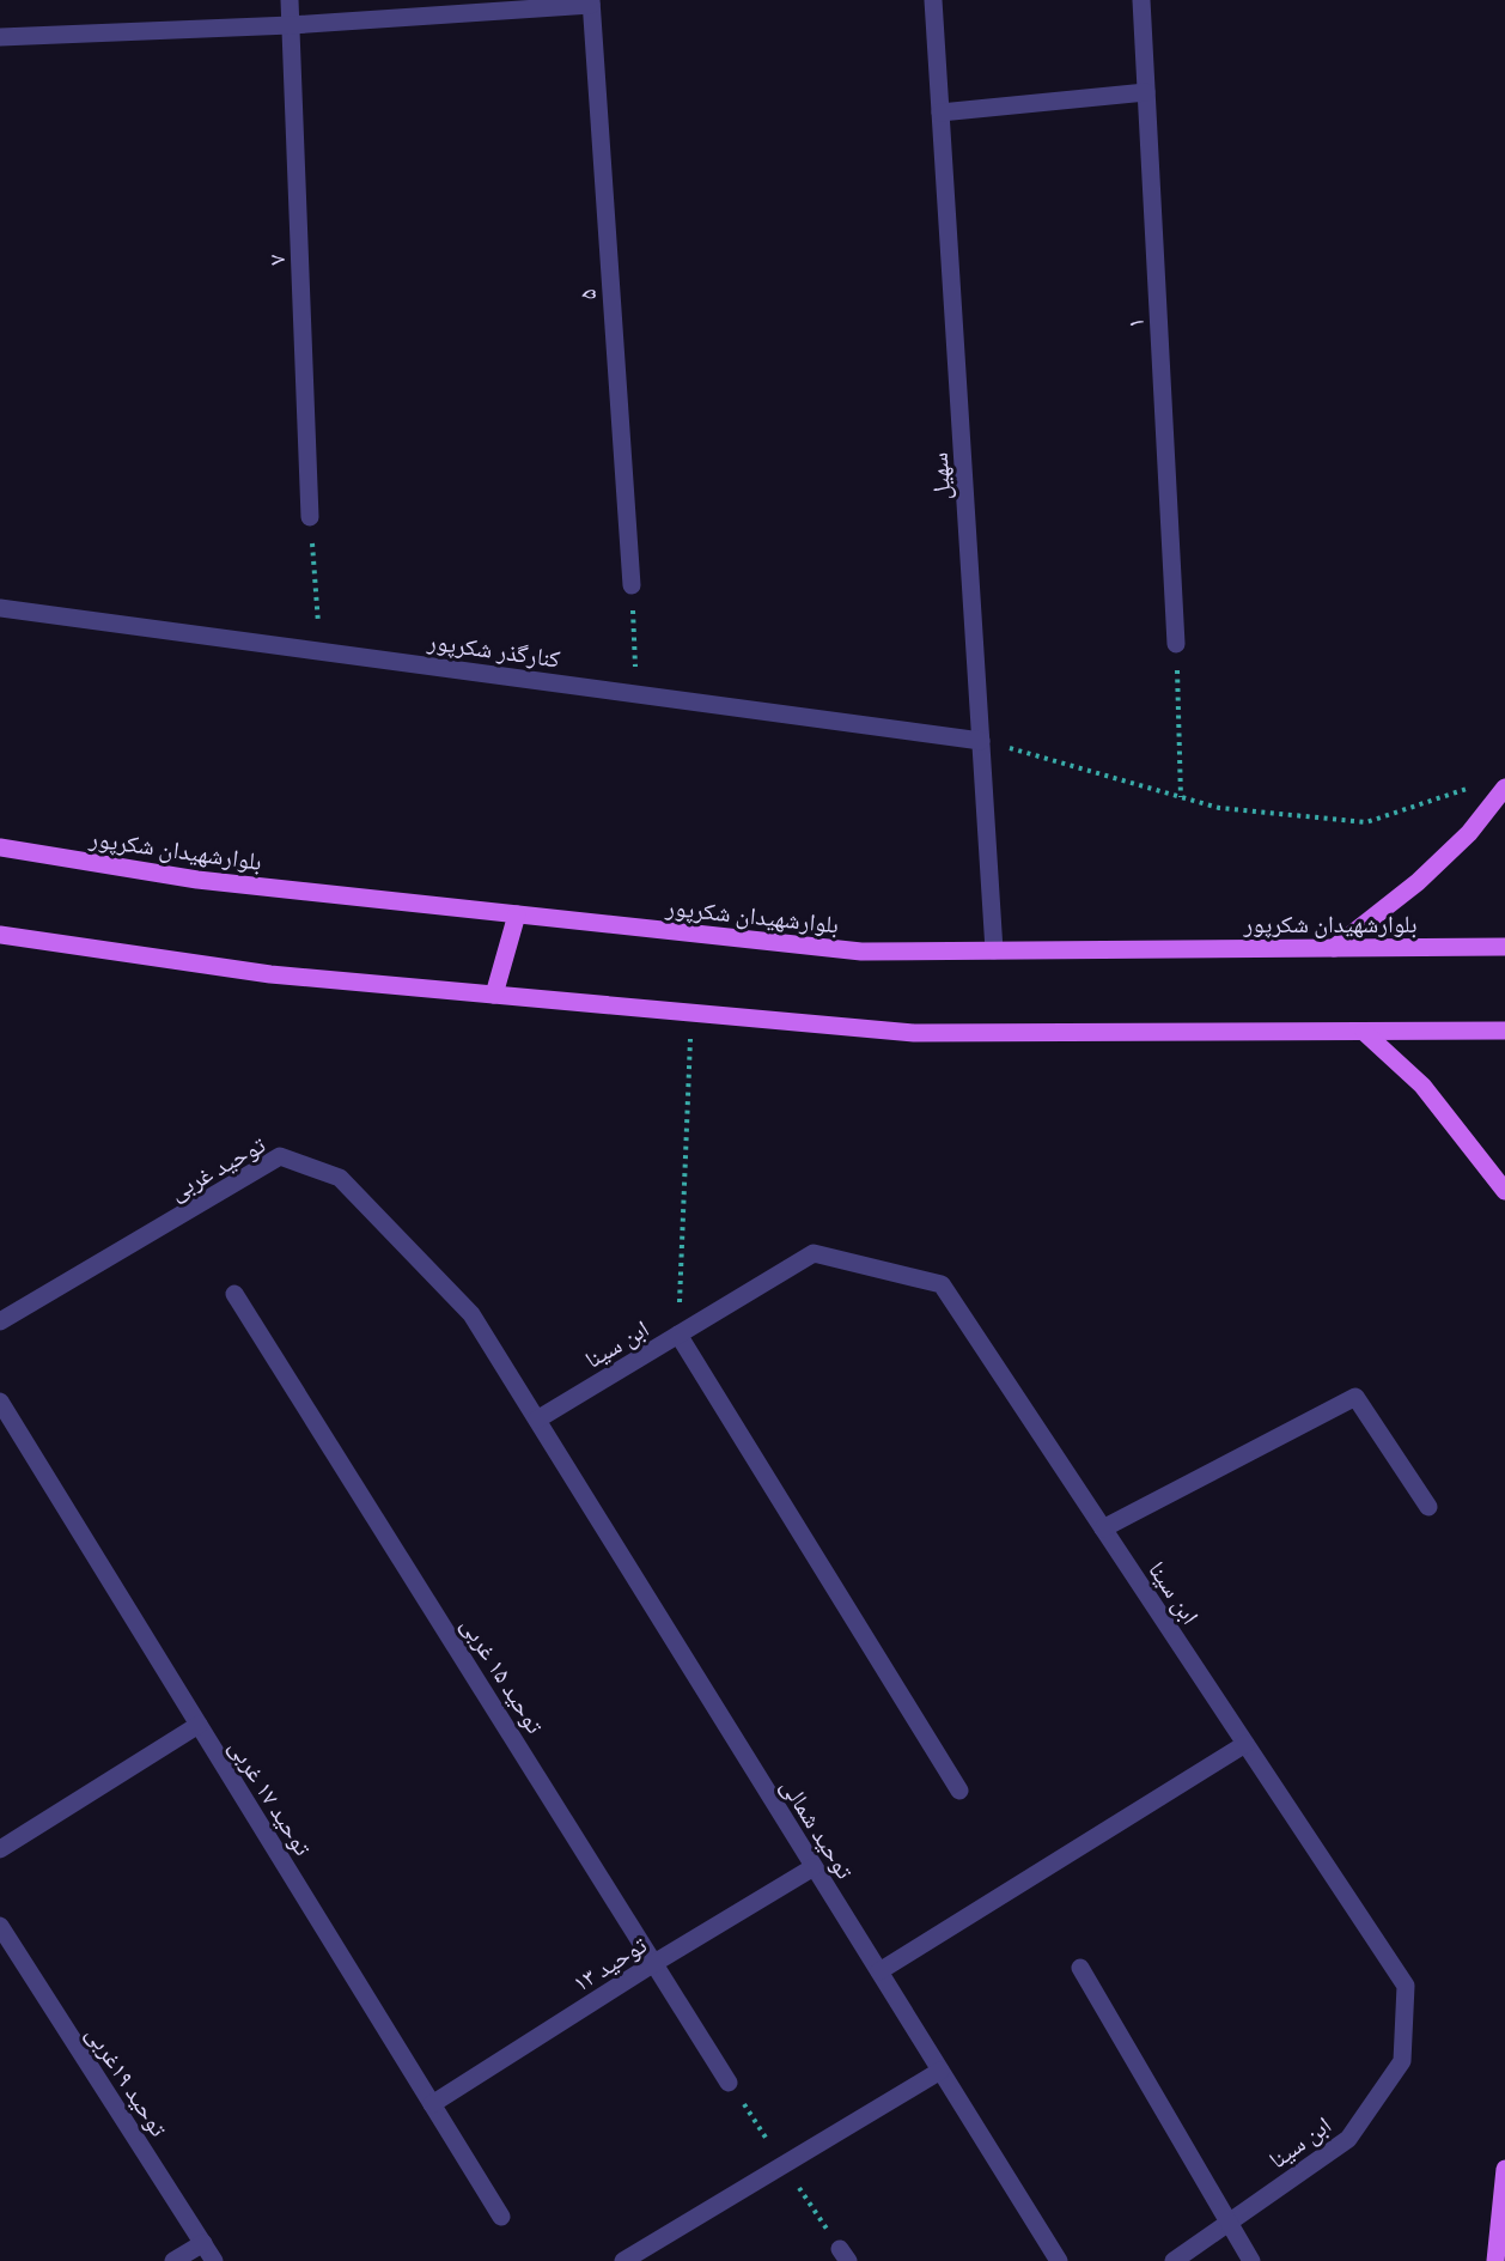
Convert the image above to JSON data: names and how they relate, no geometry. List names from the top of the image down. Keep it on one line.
{"streets":{"main road":["بلوارشهیدان شکرپور"],"street":["۷","۵","۱","سهیل","کنارگذر شکرپور","توحید غربی","ابن سینا","توحید ۱۵ غربی","توحید ۱۷ غربی","توحید شمالی","توحید ۱۳","توحید ۱۹غربی"]},"crossings":[["سهیل","کنارگذر شکرپور"],["سهیل","بلوارشهیدان شکرپور"],["توحید غربی","ابن سینا"],["توحید غربی","توحید شمالی"],["ابن سینا","توحید شمالی"],["توحید ۱۵ غربی","توحید ۱۳"],["توحید ۱۷ غربی","توحید ۱۳"],["توحید شمالی","توحید ۱۳"]]}
